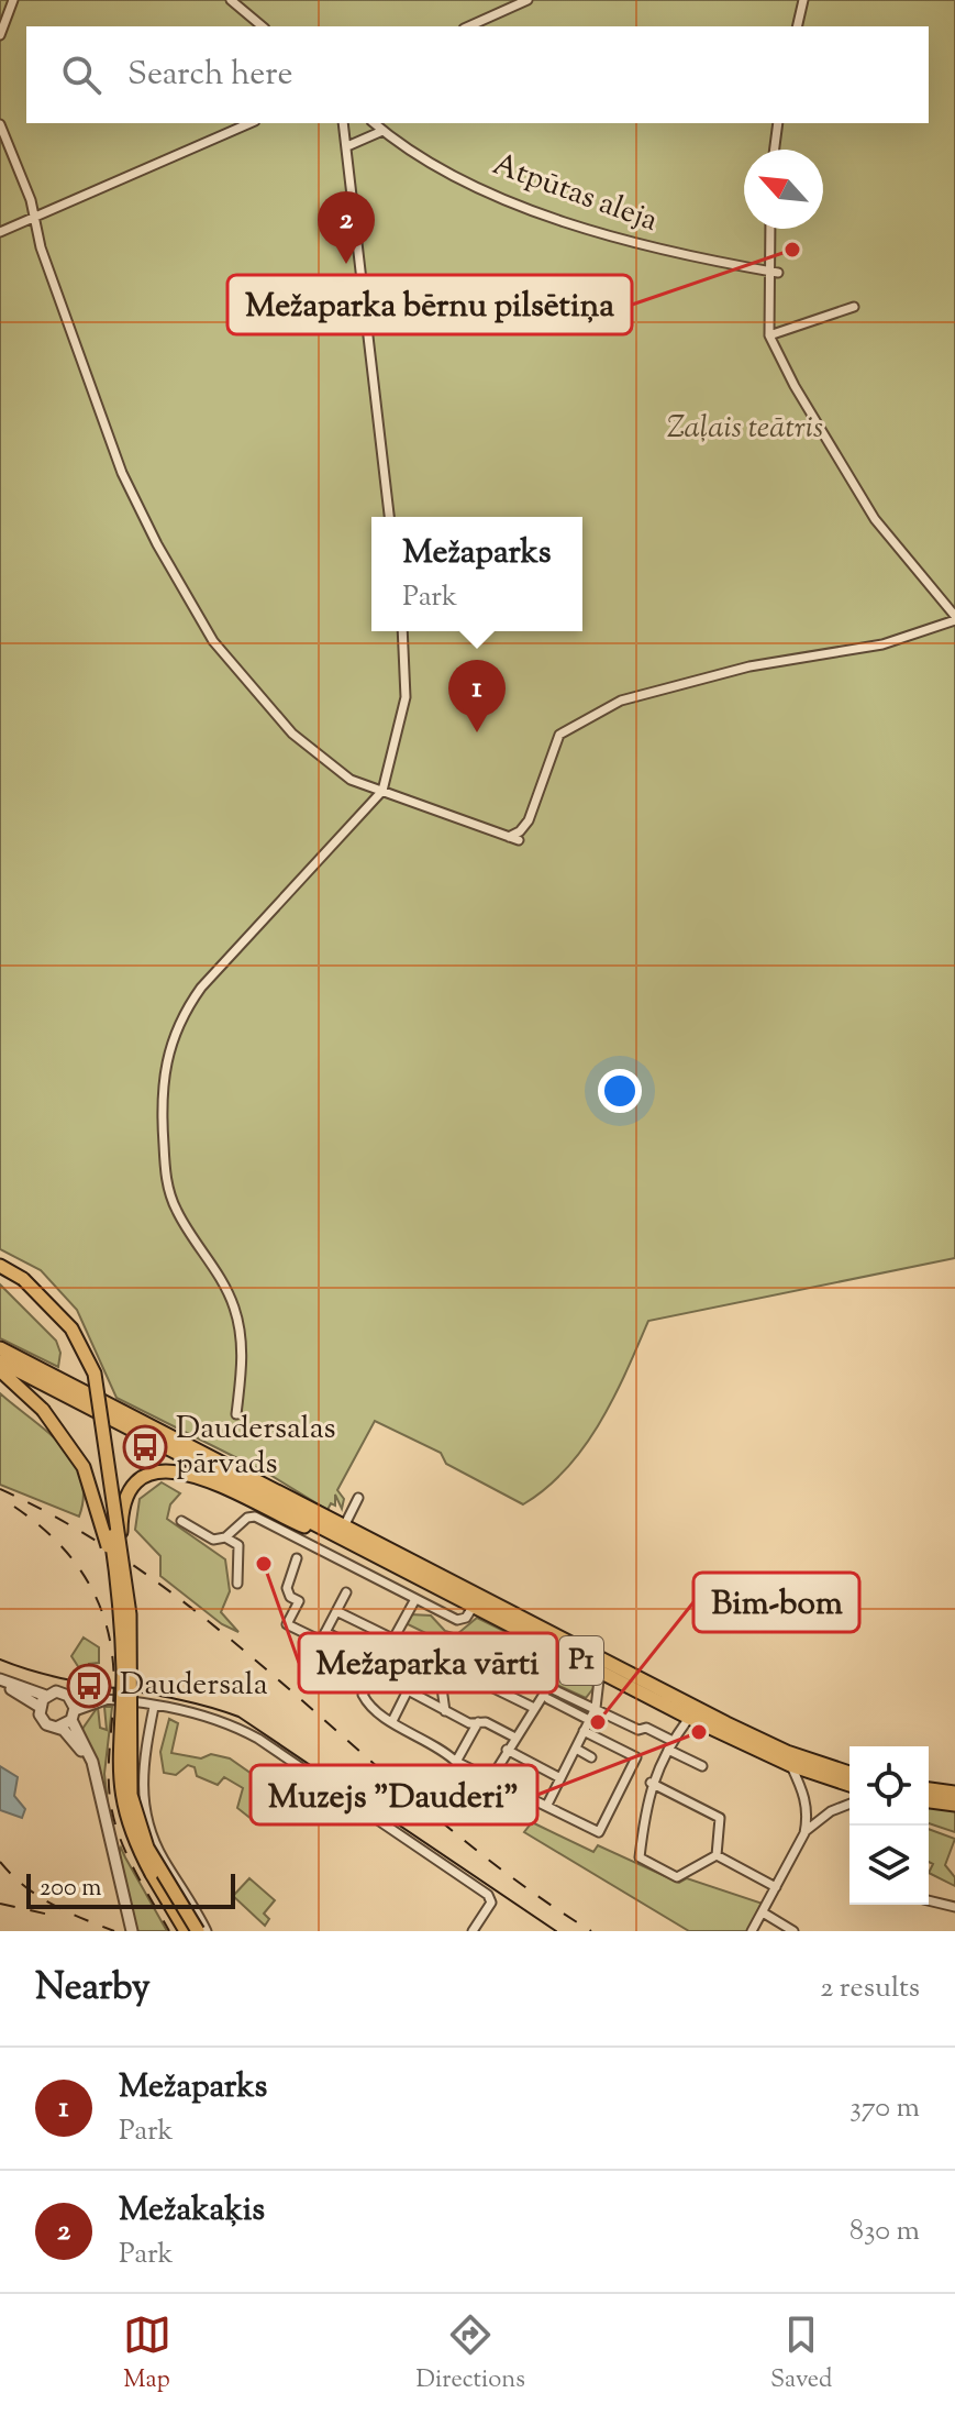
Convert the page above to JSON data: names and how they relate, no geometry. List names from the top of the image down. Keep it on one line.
{"streets":{"main road":["P1"],"street":["Atpūtas aleja"]},"parks":["Zaļais teātris"],"places":{"other":["Mežaparka bērnu pilsētiņa","Mežaparka vārti","Bim-bom","Muzejs \"Dauderi\""],"bus stop":["Daudersalas pārvads","Daudersala"]},"scale_bar":"200 m","north":"top left","page":{"search":"Search here","pins":["2","1"],"popup":["Mežaparks","Park"],"scale":"200 m","heading":["Nearby","2 results"],"list":[{"mark":"1","name":"Mežaparks","note":"Park","value":"370 m"},{"mark":"2","name":"Mežakaķis","note":"Park","value":"830 m"}],"nav":["Map","Directions","Saved"]}}
